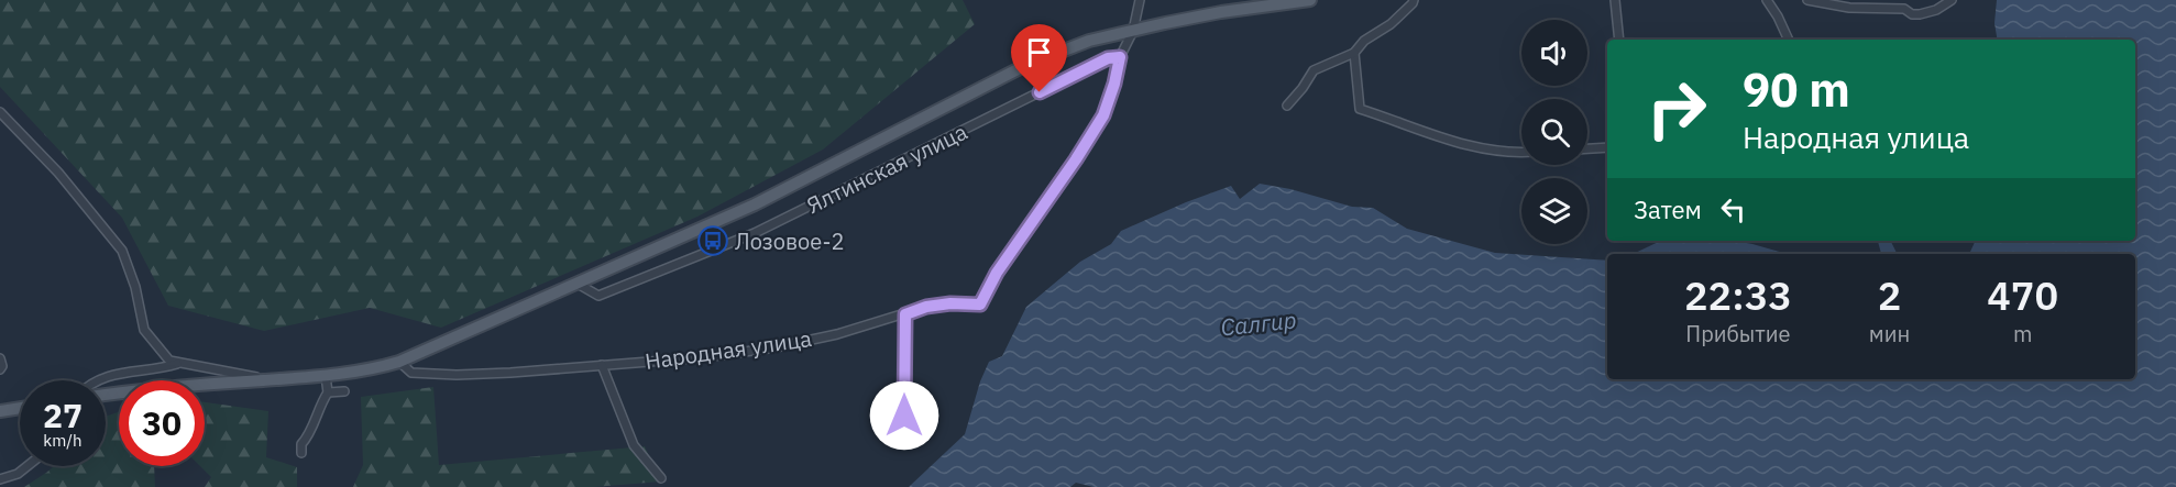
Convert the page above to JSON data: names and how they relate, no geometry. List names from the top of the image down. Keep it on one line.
{"streets":{"street":["Ялтинская улица","Народная улица"]},"crossings":[["Ялтинская улица","Народная улица"]],"water":["Салгир"],"places":{"bus stop":["Лозовое-2"]},"page":{"turn":["90 m","Народная улица"],"then":"Затем","eta":["22:33","Прибытие","2","мин","470","m"],"speed":"27 km/h","limit":"30"}}
